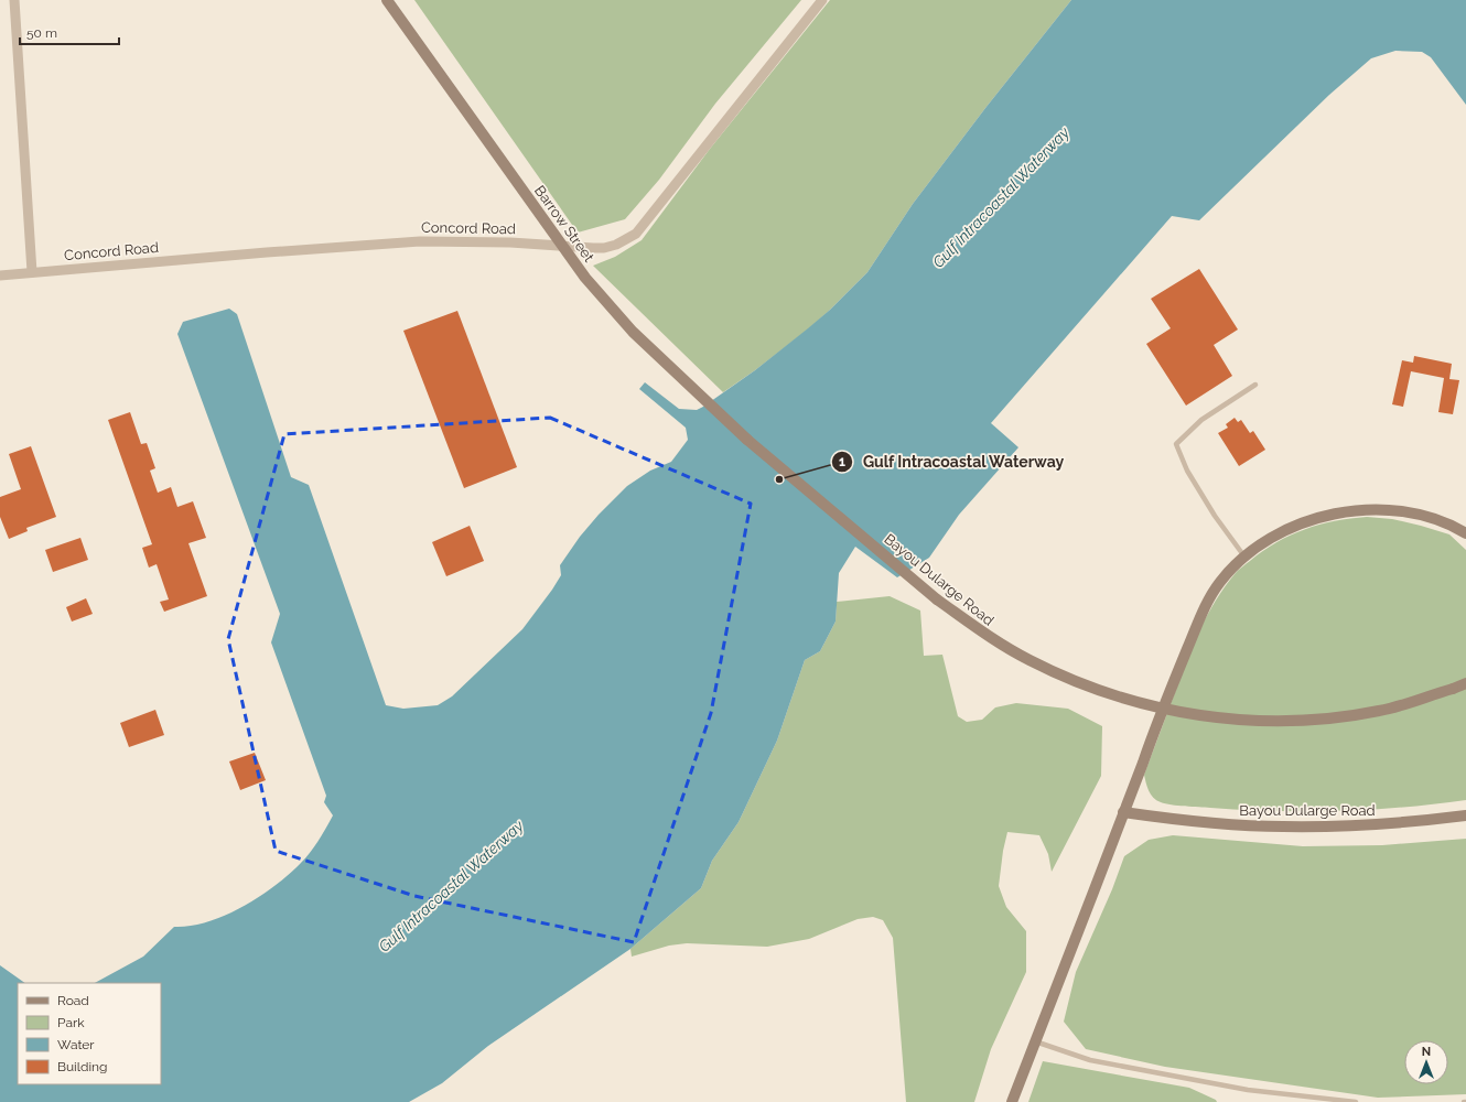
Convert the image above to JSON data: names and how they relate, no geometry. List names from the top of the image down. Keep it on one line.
{"streets":{"main road":["Barrow Street","Bayou Dularge Road"],"street":["Concord Road"]},"crossings":[["Barrow Street","Bayou Dularge Road"]],"water":["Gulf Intracoastal Waterway"],"places":["Gulf Intracoastal Waterway"],"legend":["Road","Park","Water","Building"],"scale_bar":"50 m","north":"top"}
